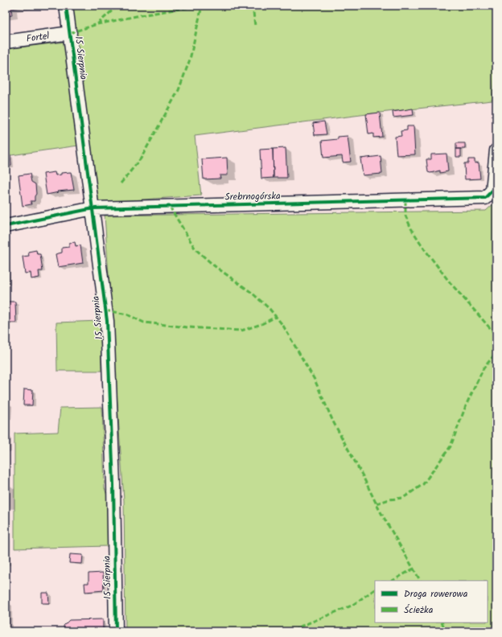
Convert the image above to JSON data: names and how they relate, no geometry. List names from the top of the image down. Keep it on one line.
{"streets":{"street":["Fortel","15 Sierpnia","Srebrnogórska"]},"crossings":[["Fortel","15 Sierpnia"],["15 Sierpnia","Srebrnogórska"]],"legend":["Droga rowerowa","Ścieżka"]}
